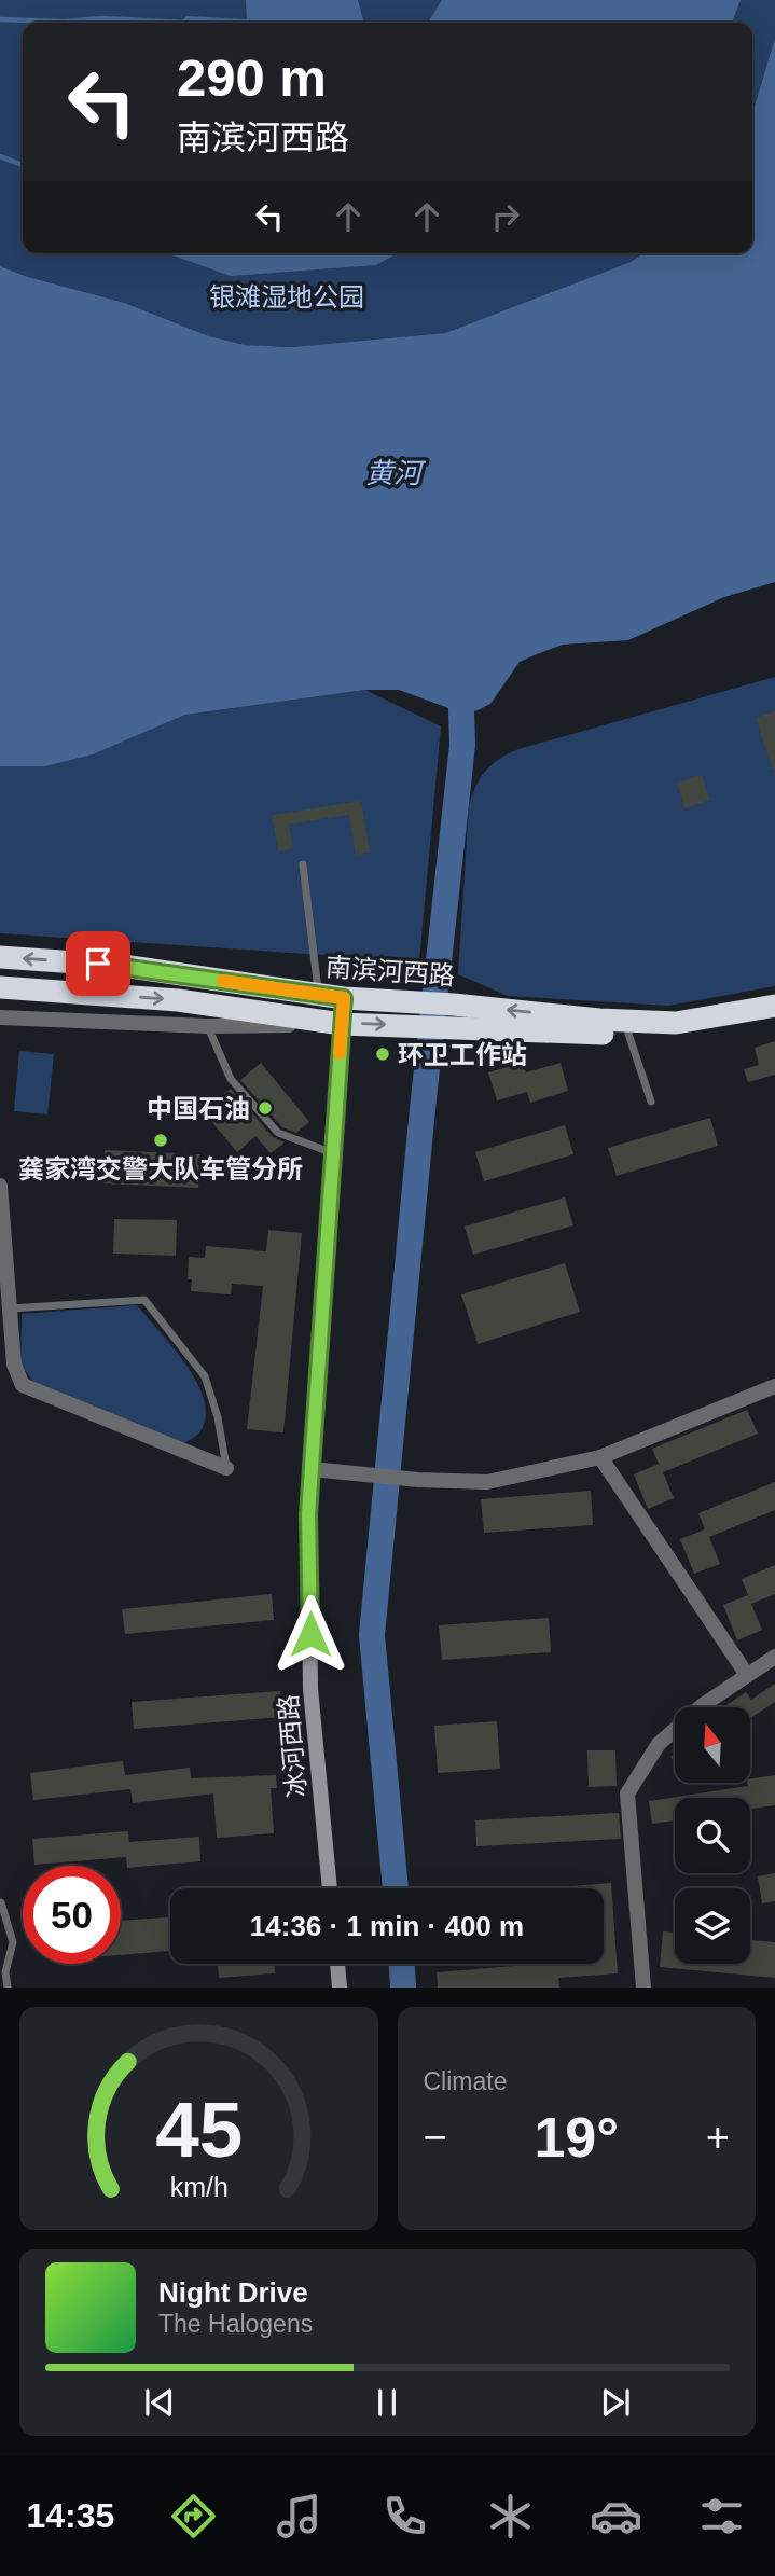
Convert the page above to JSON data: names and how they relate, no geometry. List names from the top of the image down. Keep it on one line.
{"streets":{"highway":["南滨河西路"],"main road":["冰河西路"]},"crossings":[["南滨河西路","冰河西路"]],"water":["黄河"],"parks":["银滩湿地公园"],"places":["环卫工作站","中国石油","龚家湾交警大队车管分所"],"north":"top","page":{"turn":["290 m","南滨河西路"],"limit":"50","trip":"14:36 · 1 min · 400 m","tile":"Climate","heat":["−","19°","+"],"song":["Night Drive","The Halogens"],"tabs":"14:35","gauge":["45","km/h"]}}
